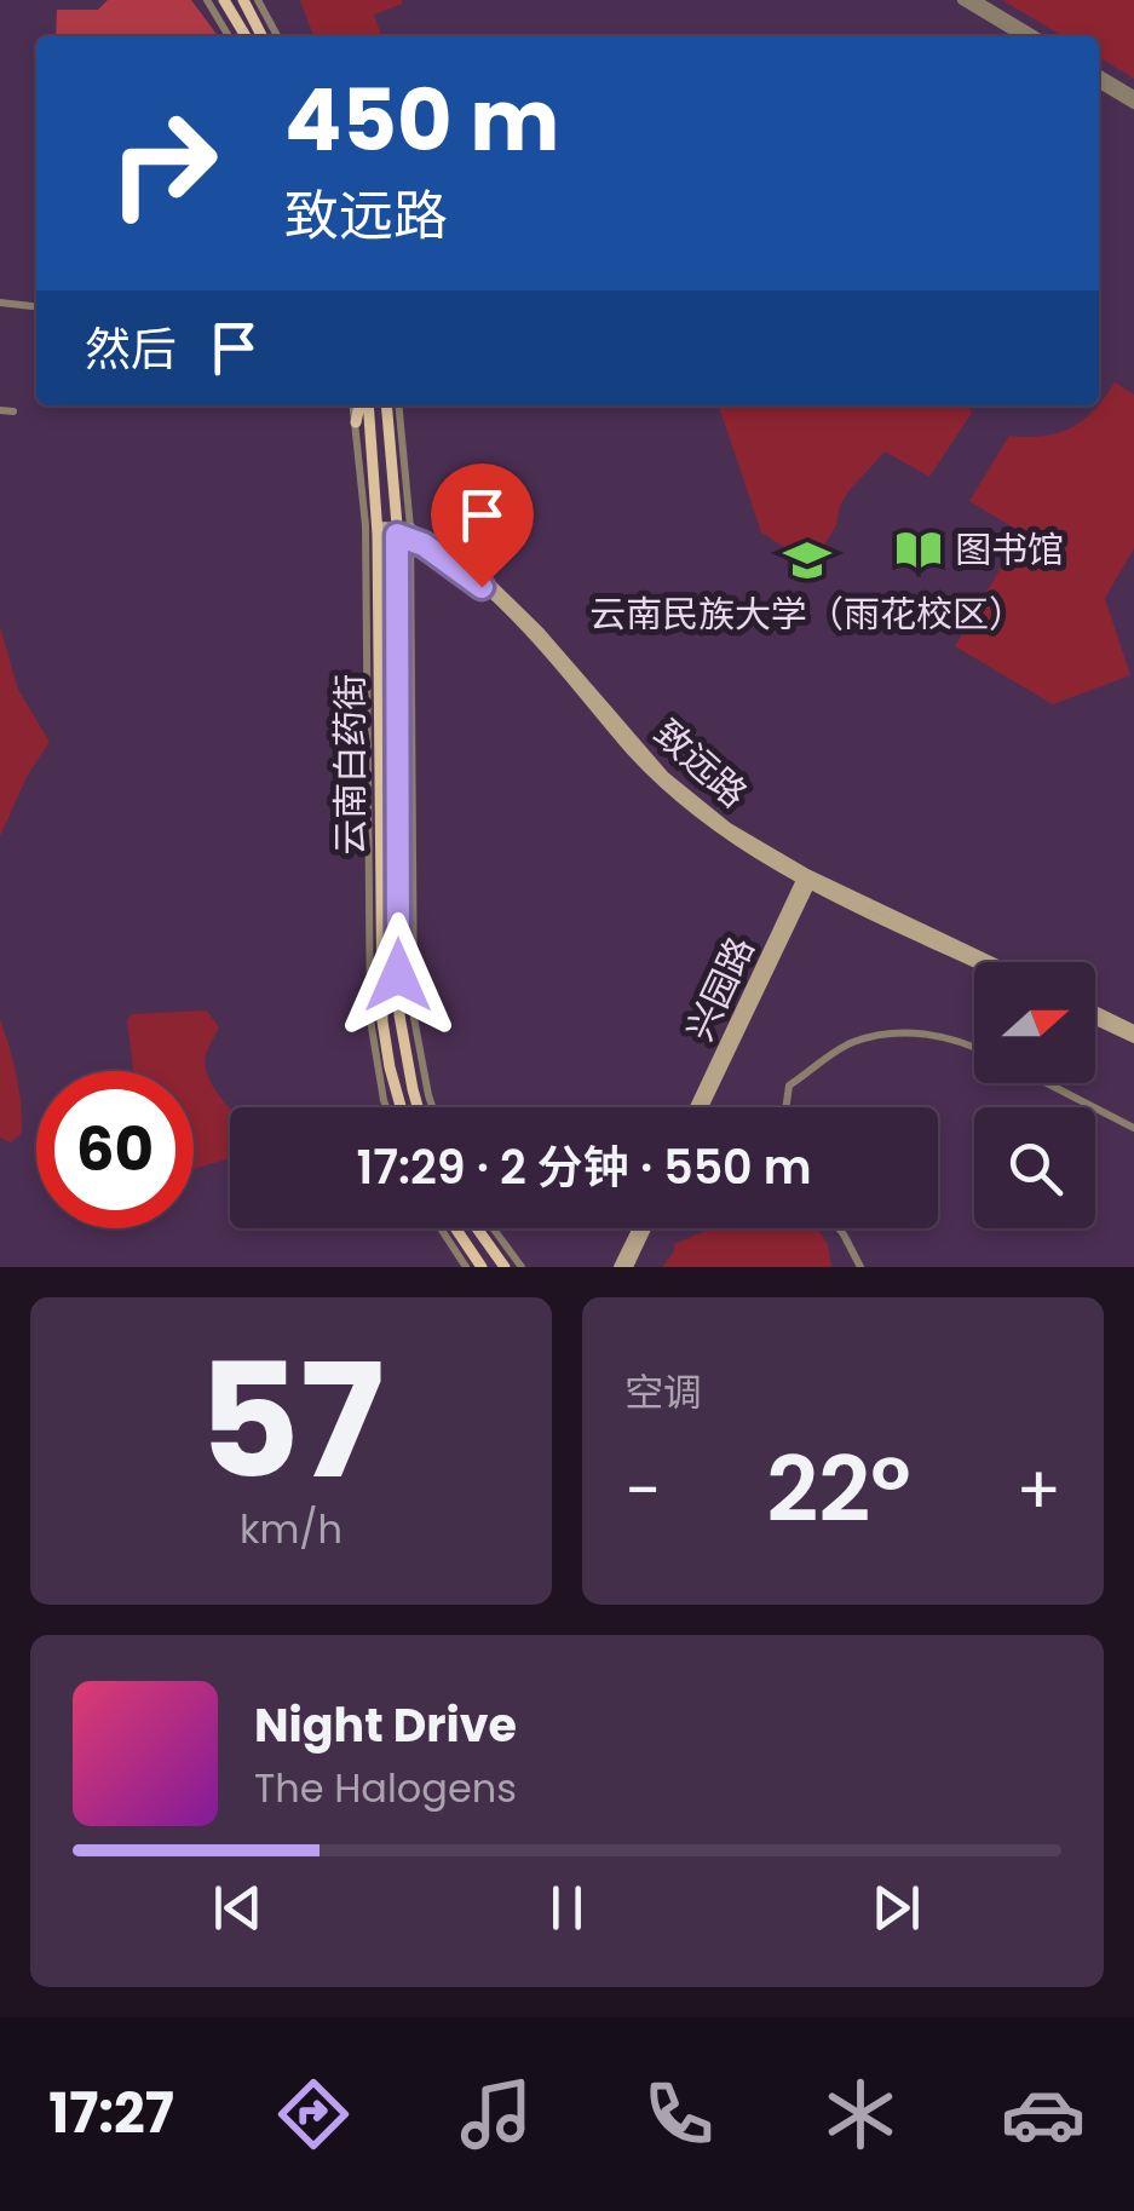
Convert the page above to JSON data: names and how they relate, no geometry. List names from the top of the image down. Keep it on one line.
{"streets":{"main road":["致远路","云南白药街","兴园路"]},"crossings":[["致远路","云南白药街"],["致远路","兴园路"]],"places":{"library":["图书馆"],"school or university":["云南民族大学（雨花校区）"]},"north":"right","page":{"turn":["450 m","致远路"],"then":"然后","limit":"60","trip":"17:29 · 2 分钟 · 550 m","tile":[["57","km/h"],"空调"],"heat":["−","22°","+"],"song":["Night Drive","The Halogens"],"tabs":"17:27"}}
